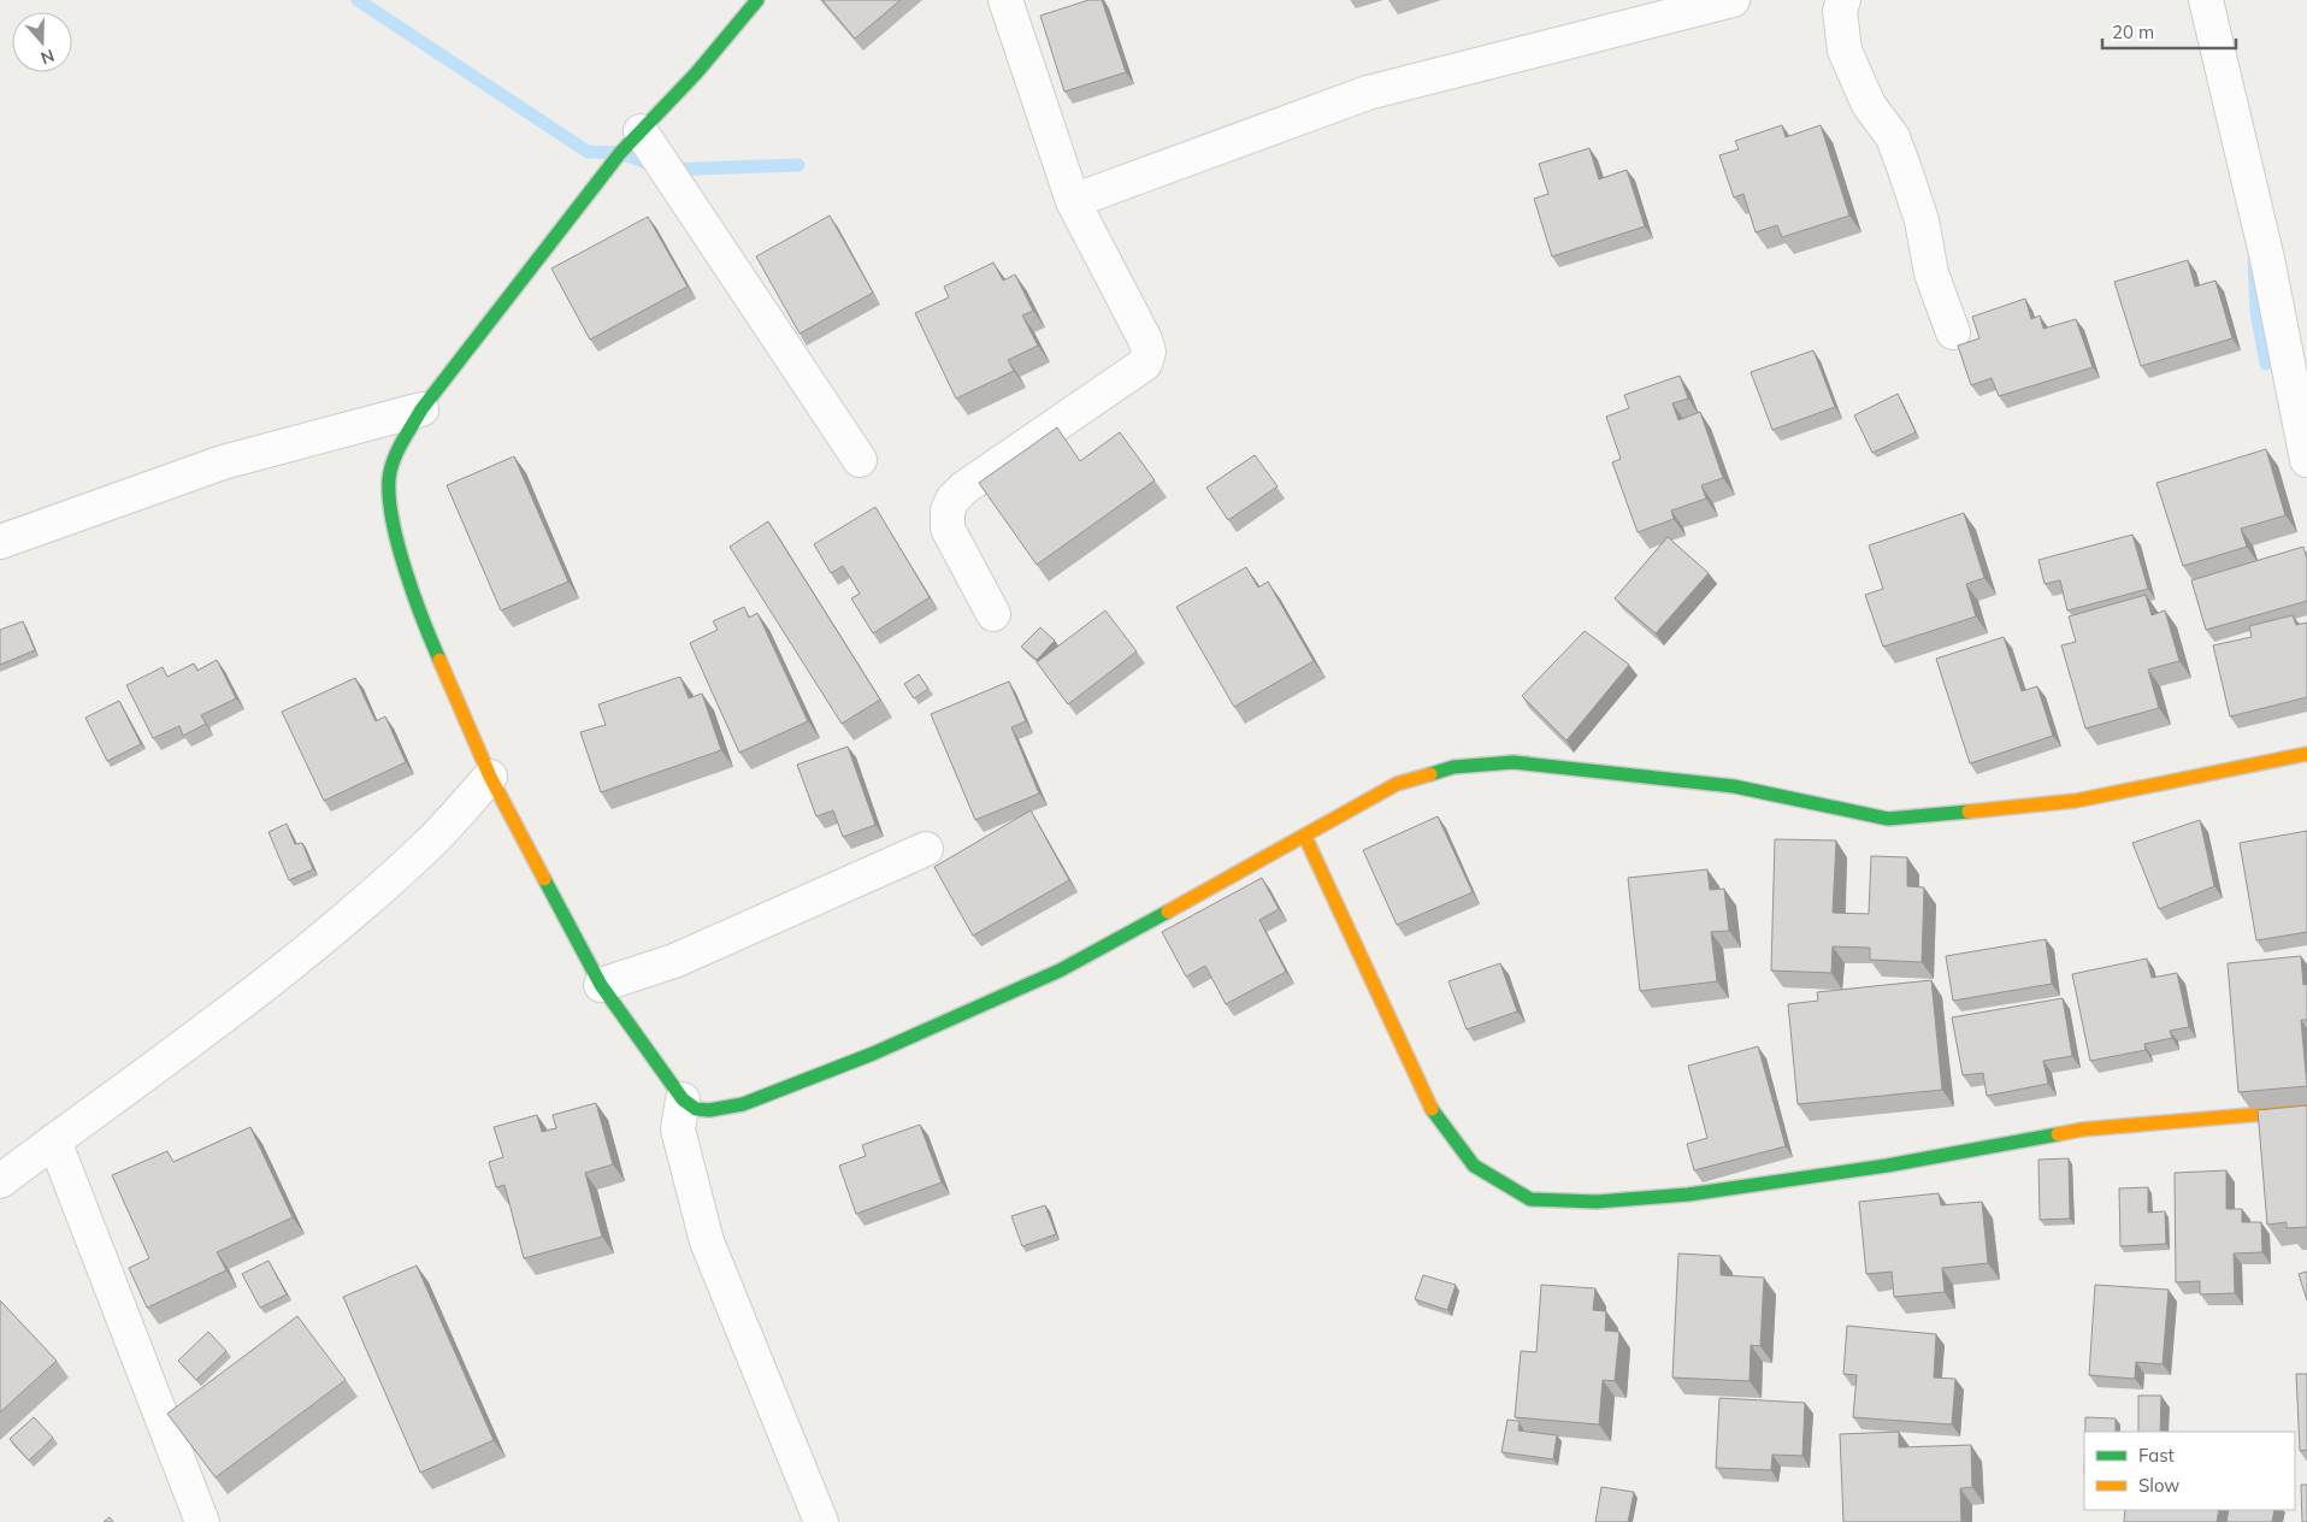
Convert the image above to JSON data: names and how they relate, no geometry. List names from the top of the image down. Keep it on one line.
{"legend":["Fast","Slow"],"scale_bar":"20 m","north":"bottom"}
